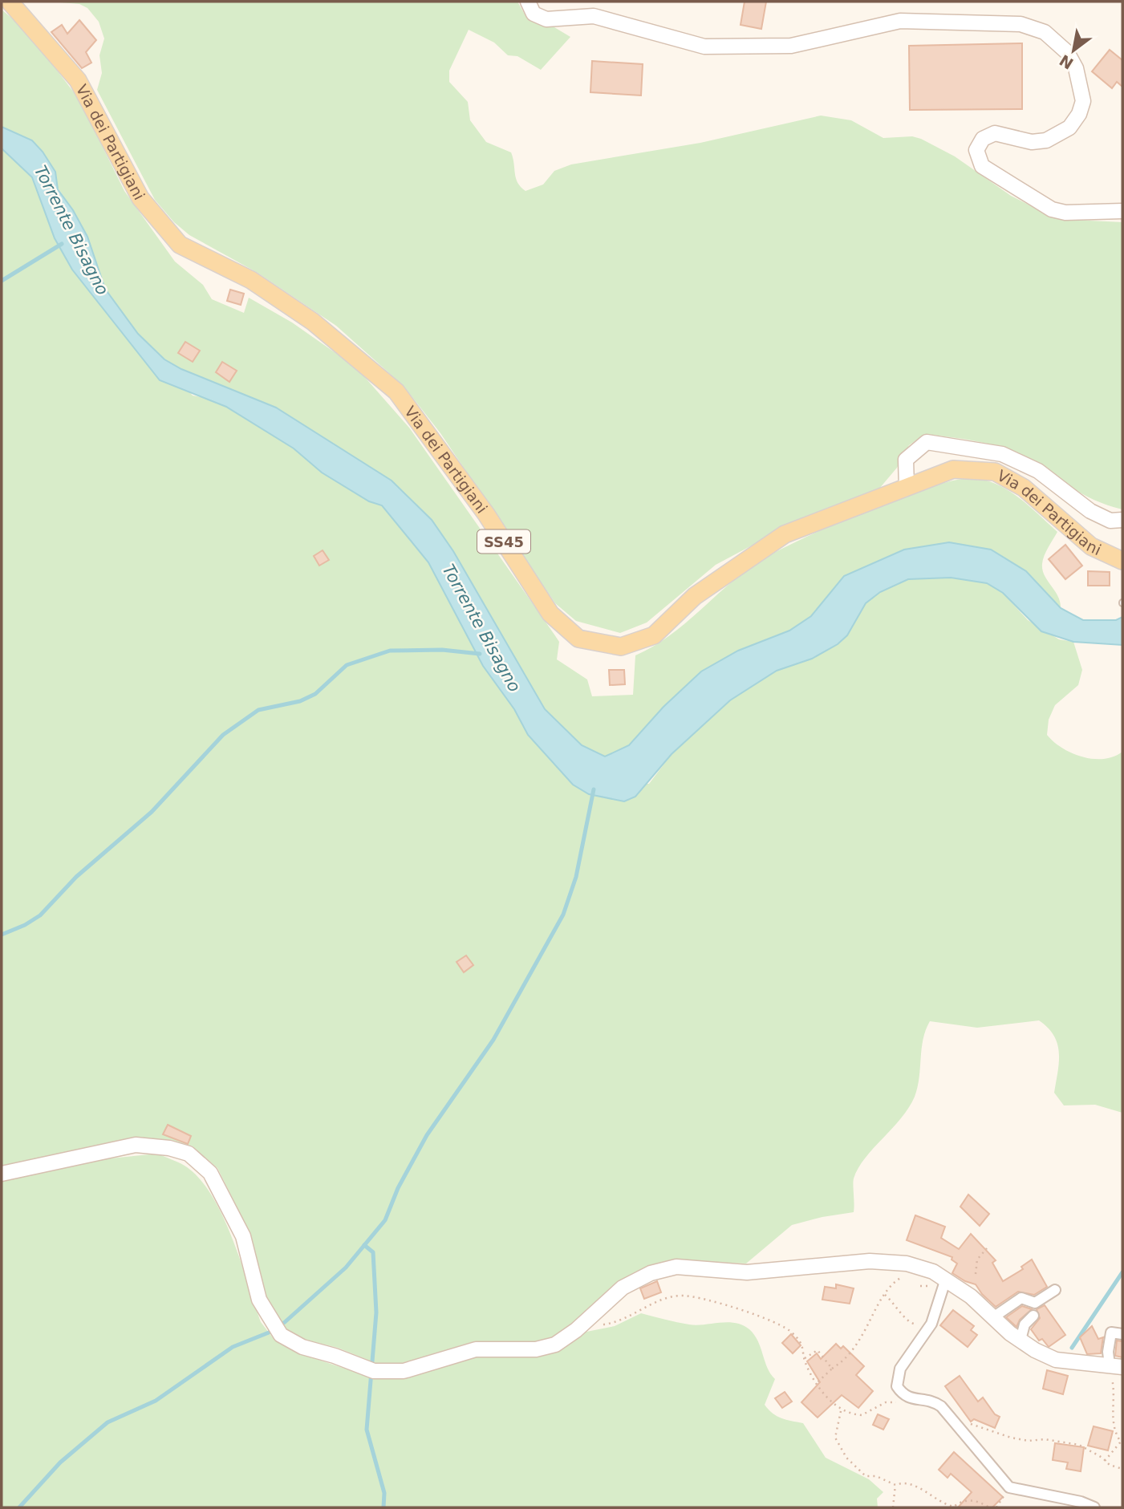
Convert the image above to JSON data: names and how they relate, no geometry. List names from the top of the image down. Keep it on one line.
{"streets":{"main road":["Via dei Partigiani","SS45"]},"water":["Torrente Bisagno"],"north":"bottom left"}
